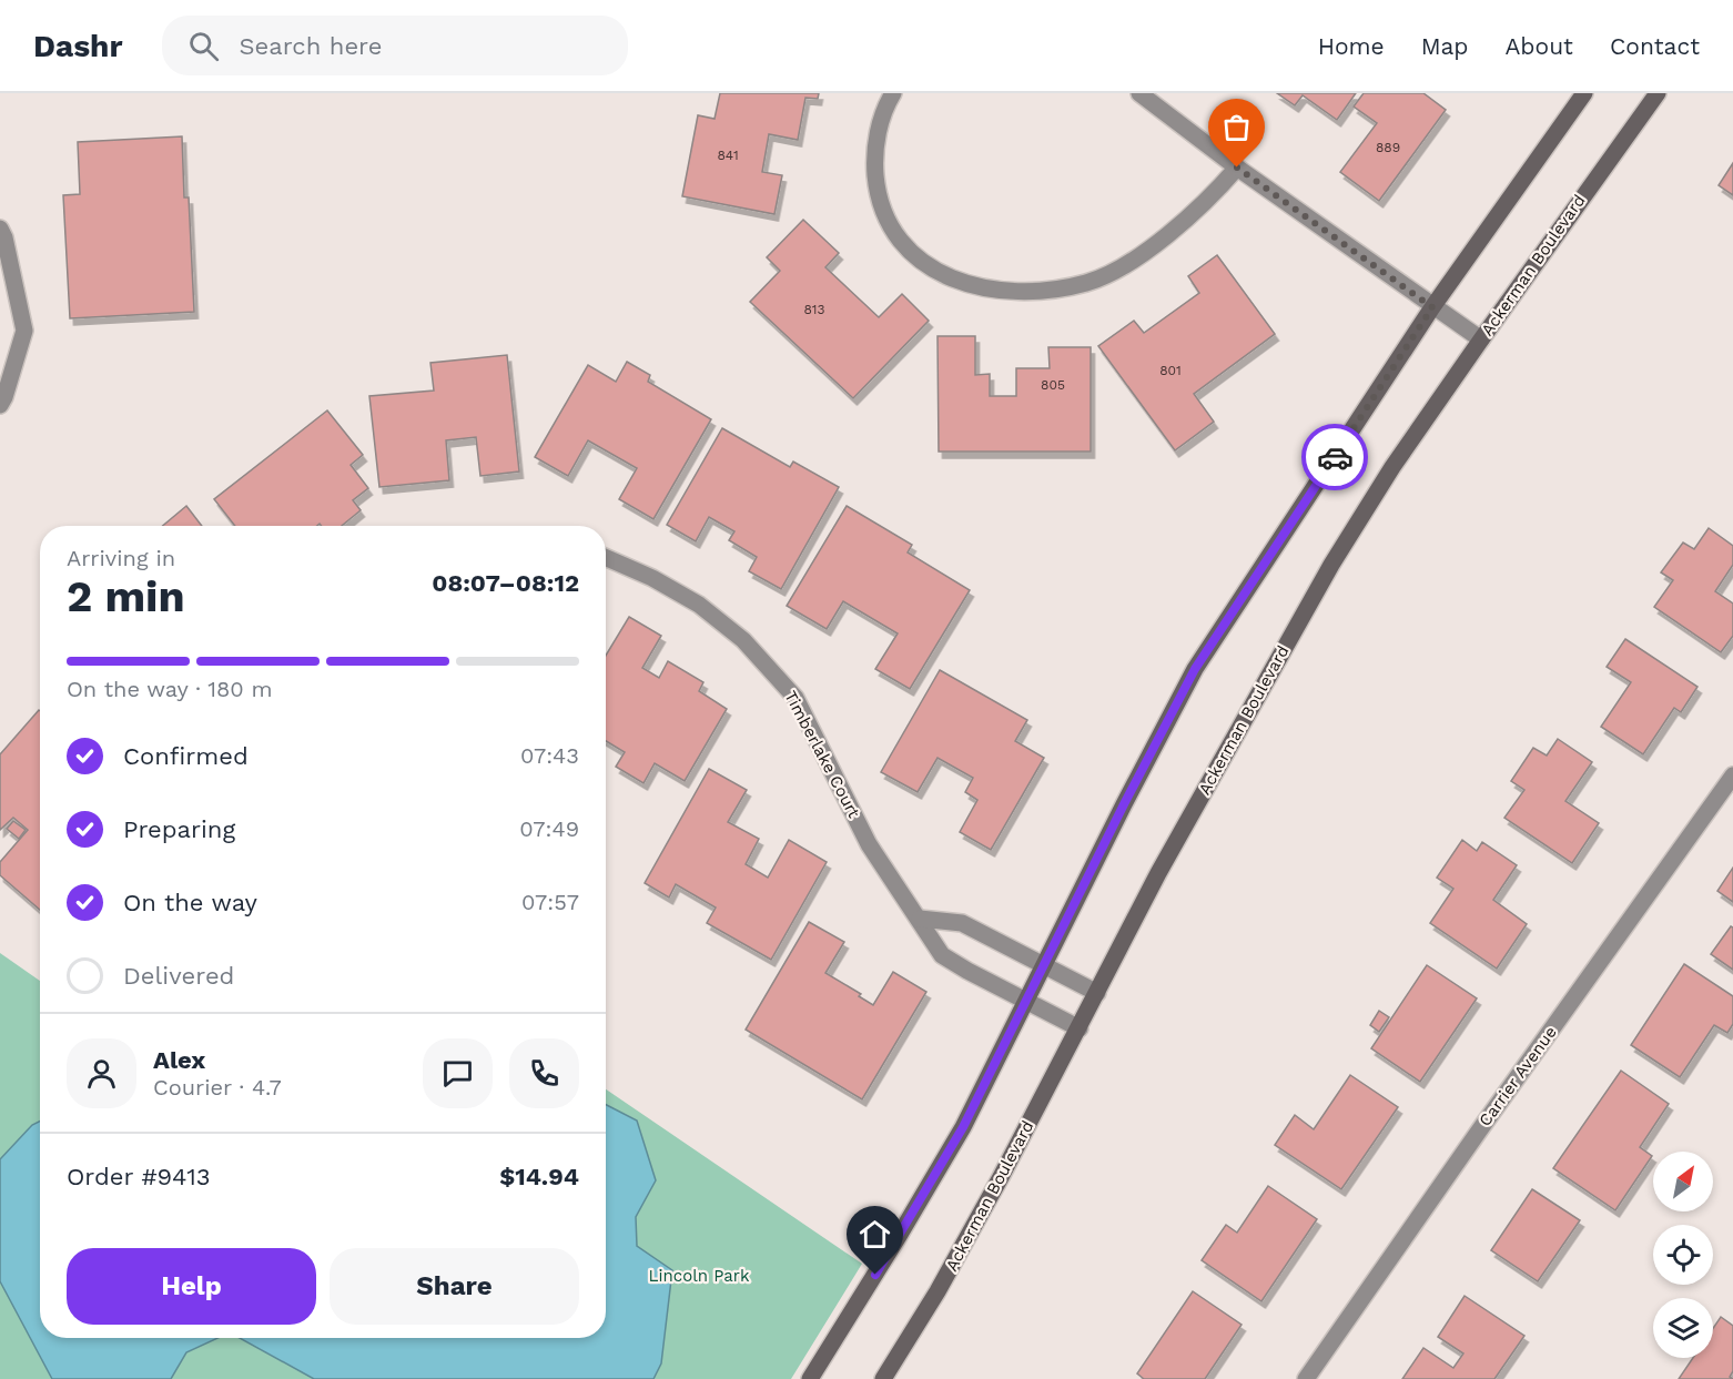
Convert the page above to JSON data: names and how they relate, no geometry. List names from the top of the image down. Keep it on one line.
{"streets":{"street":["Ackerman Boulevard","Timberlake Court","Carrier Avenue"]},"crossings":[["Ackerman Boulevard","Timberlake Court"]],"parks":["Lincoln Park"],"house_numbers":["889","841","813","801","805"],"north":"top right","page":{"header":"Dashr","search":"Search here","nav":["Home","Map","About","Contact"],"heading":["2 min","Arriving in","08:07–08:12"],"panel":["Alex","Courier · 4.7","Order #9413","$14.94"],"bar":"On the way · 180 m","list":[["Confirmed","07:43"],["Preparing","07:49"],["On the way","07:57"],"Delivered"],"buttons":["Help","Share"]}}
